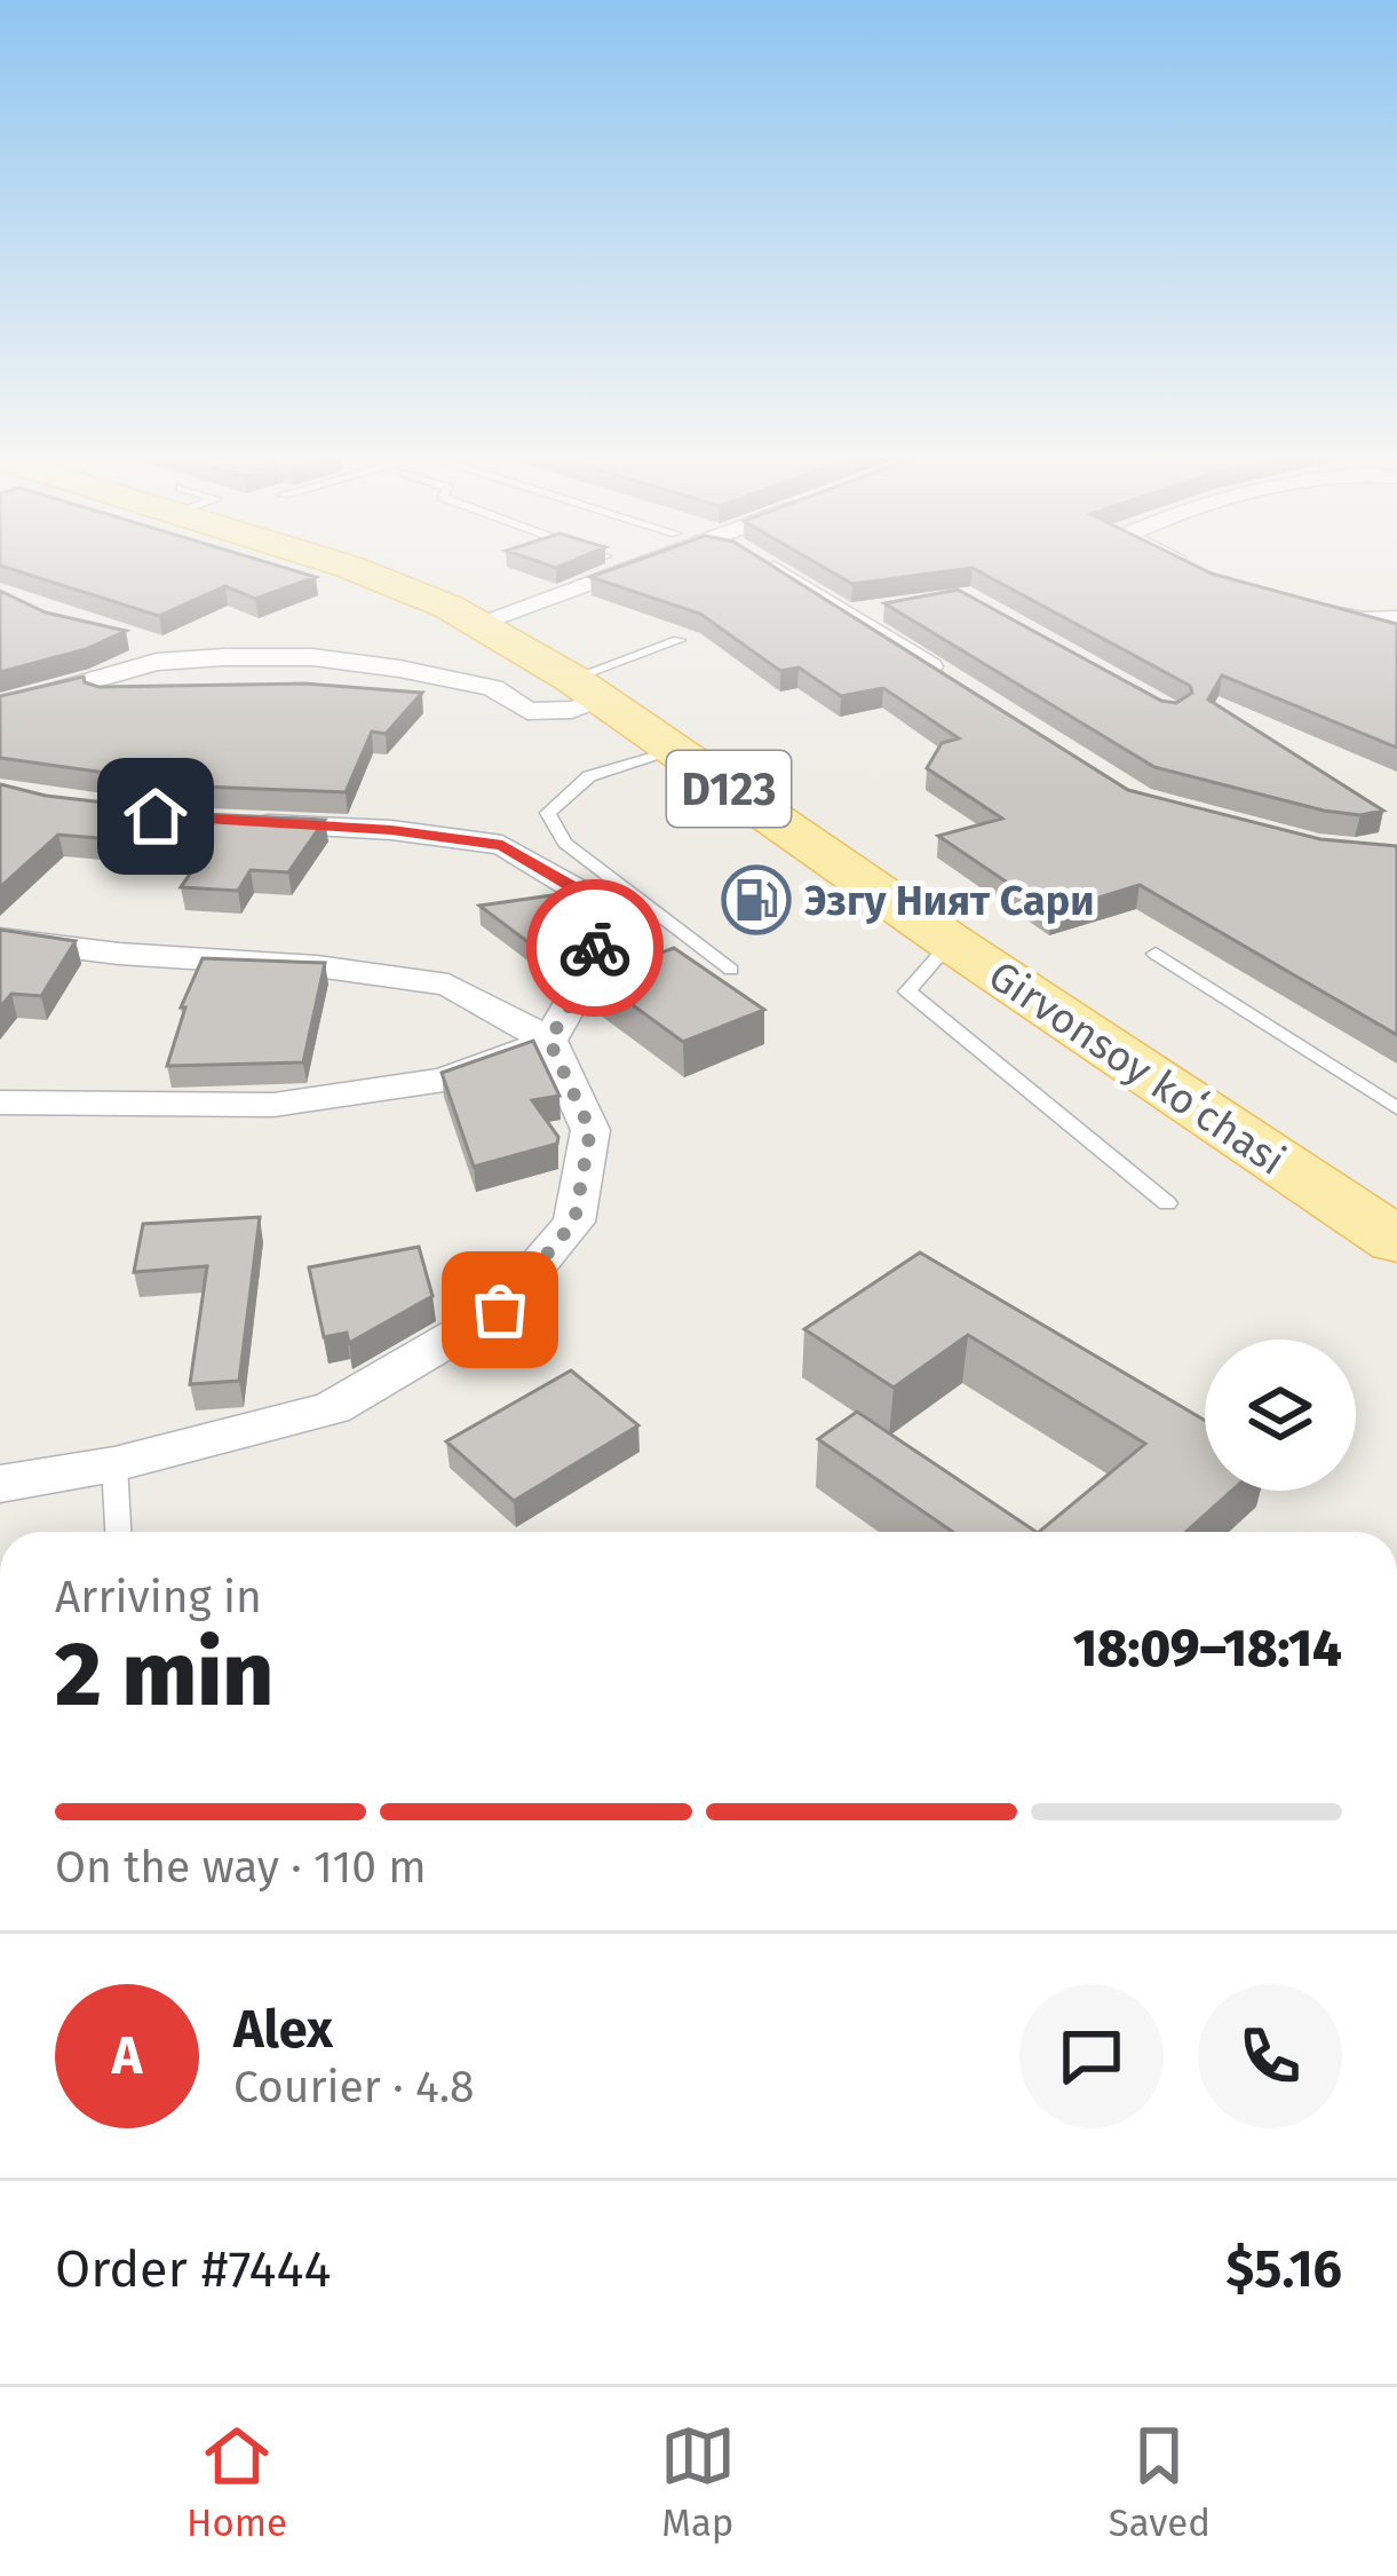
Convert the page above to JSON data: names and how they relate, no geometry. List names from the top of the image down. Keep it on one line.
{"streets":{"main road":["D123","Girvonsoy koʻchasi"]},"places":{"fuel station":["Эзгу Ният Сари"]},"page":{"heading":["2 min","Arriving in","18:09–18:14"],"panel":["Alex","Courier · 4.8","Order #7444","$5.16"],"bar":"On the way · 110 m","round":"A","tabs":["Home","Map","Saved"]}}
